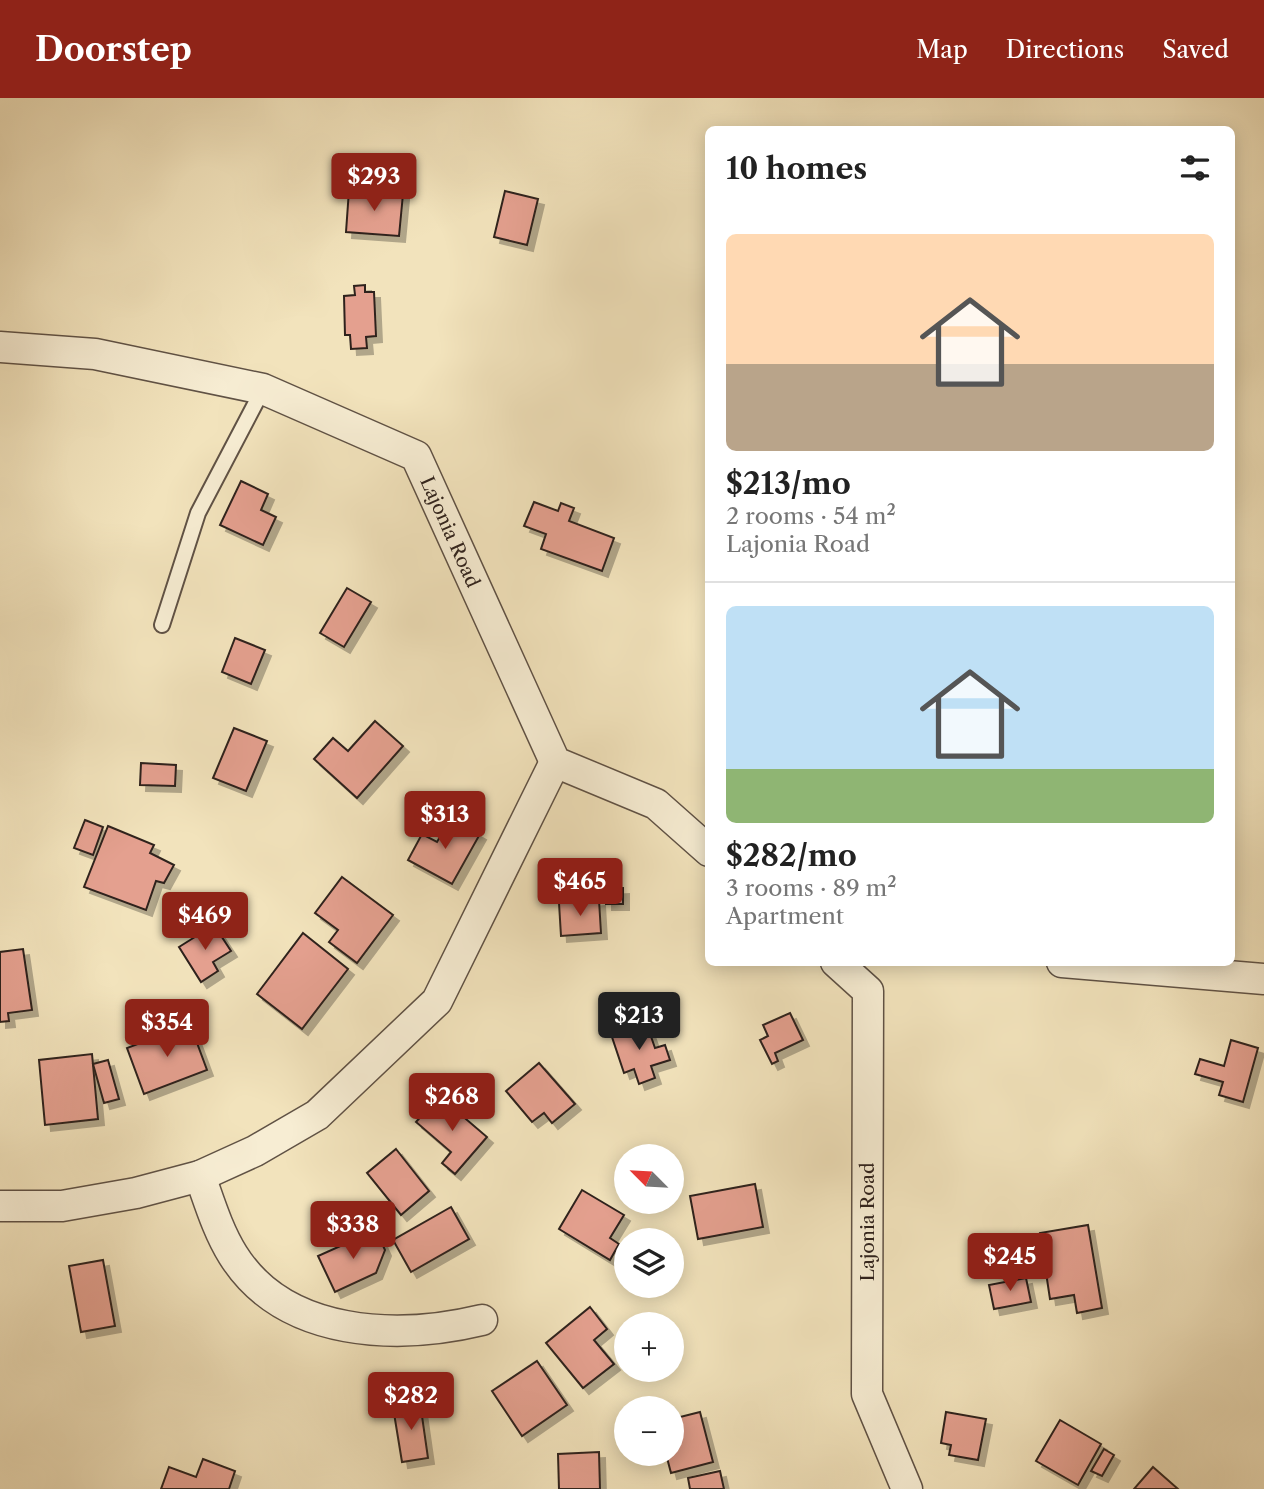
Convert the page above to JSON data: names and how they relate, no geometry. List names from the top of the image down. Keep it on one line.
{"streets":{"street":["Lajonia Road"]},"north":"top left","page":{"header":"Doorstep","nav":["Map","Directions","Saved"],"heading":"10 homes","price":["$293","$313","$465","$469","$213","$354","$268","$338","$245","$282"],"list":[{"name":"$213/mo","note":"2 rooms · 54 m² · Lajonia Road"},{"name":"$282/mo","note":"3 rooms · 89 m² · Apartment"}],"map_buttons":["+","−"]}}
